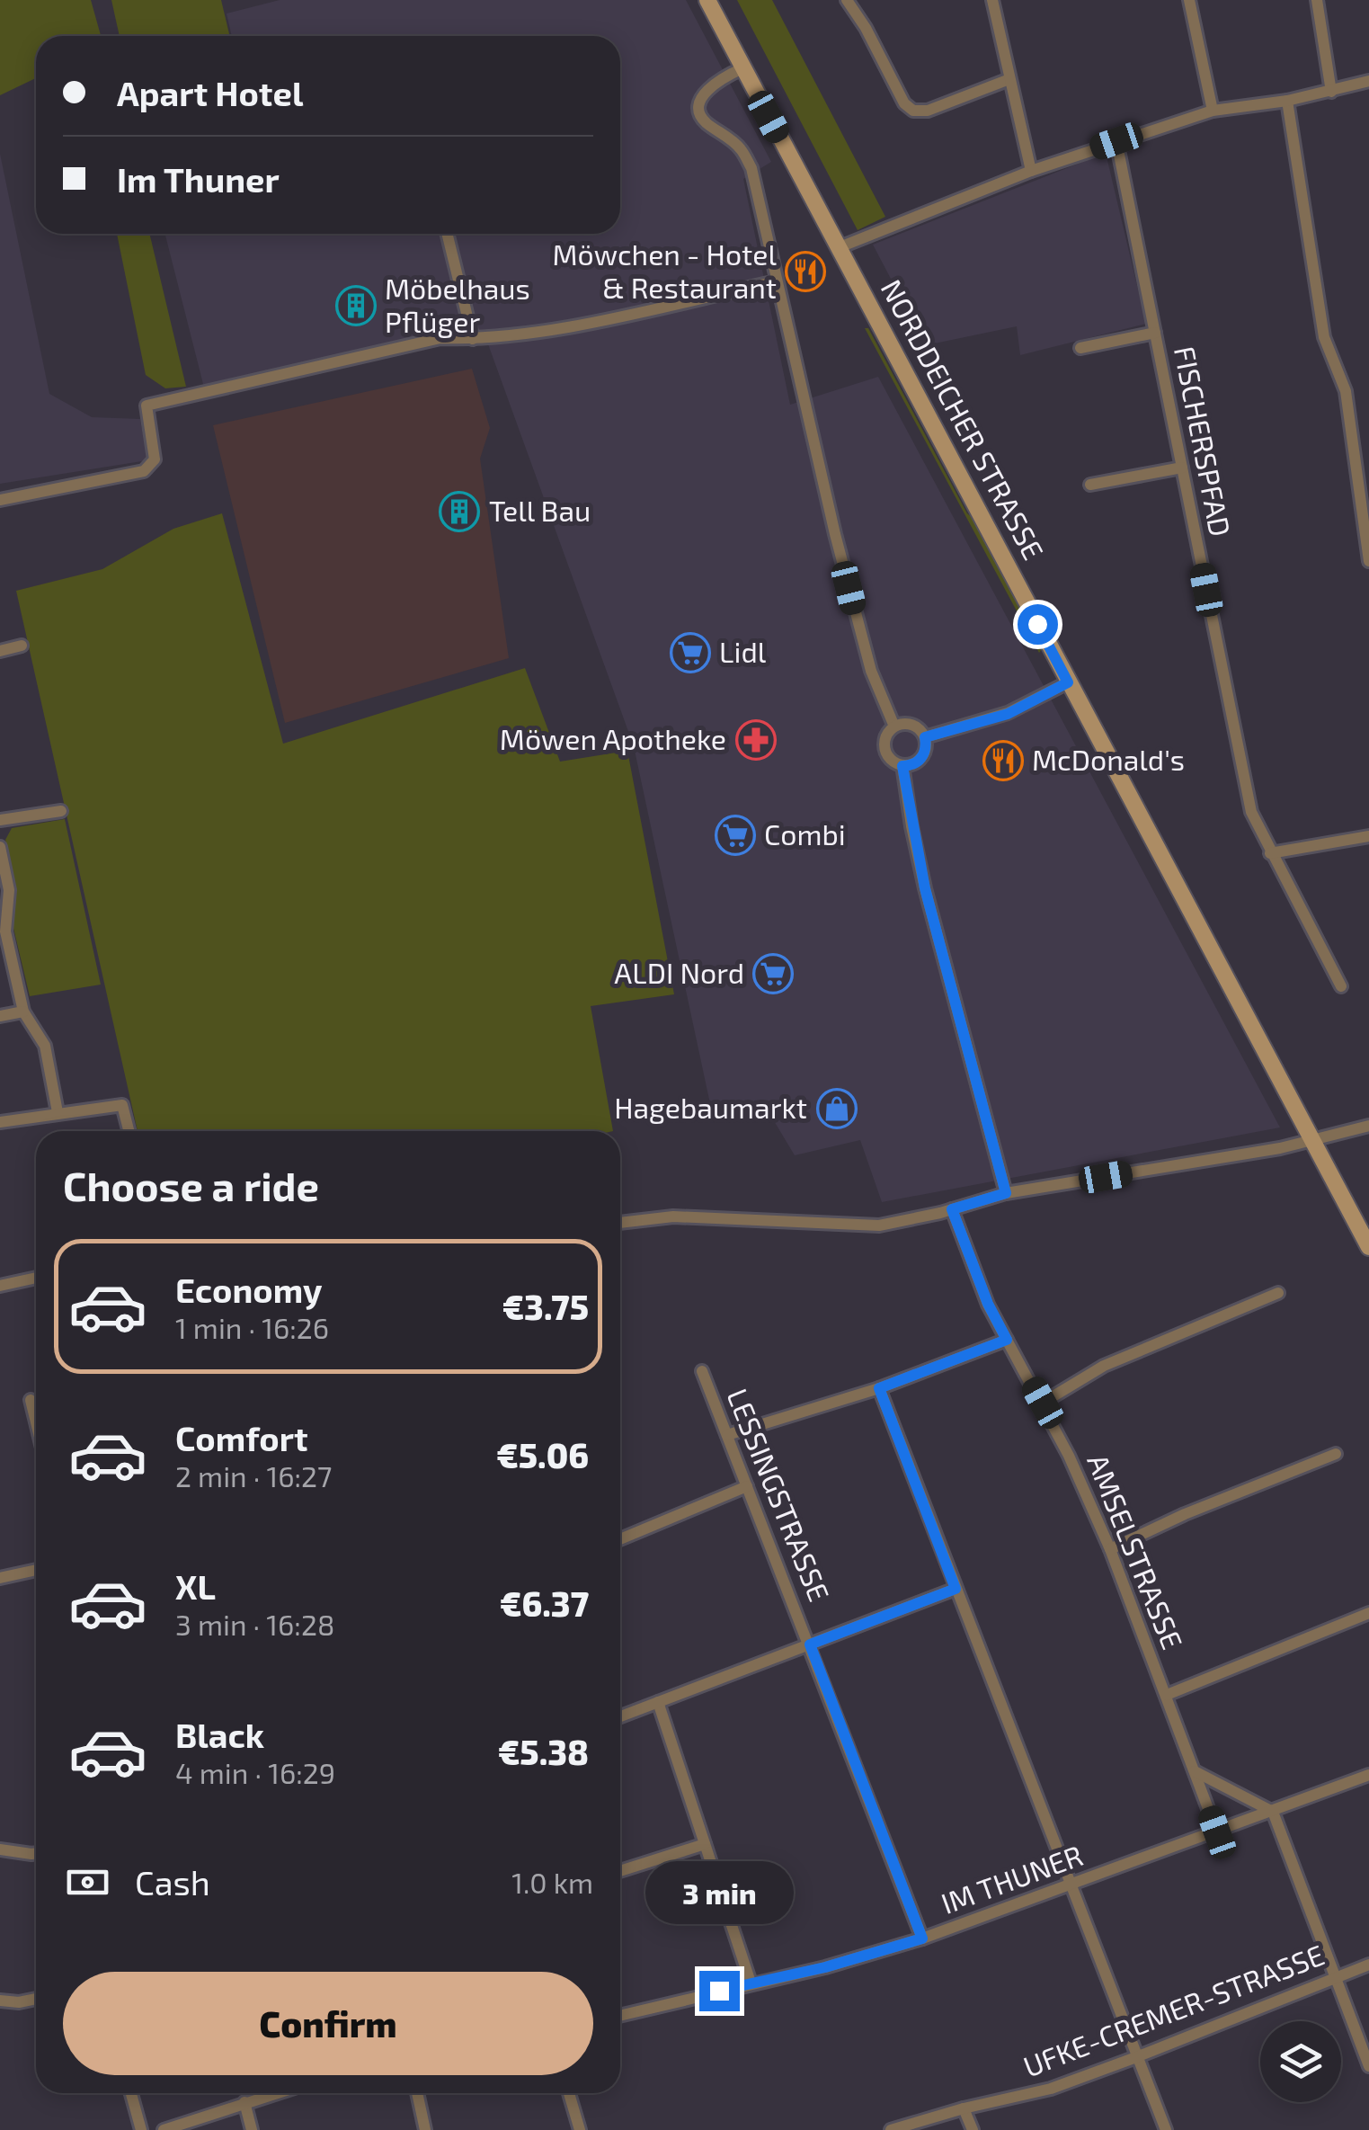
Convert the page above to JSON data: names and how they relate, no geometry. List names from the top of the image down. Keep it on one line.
{"streets":{"main road":["NORDDEICHER STRASSE"],"street":["FISCHERSPFAD","LESSINGSTRASSE","AMSELSTRASSE","IM THUNER","UFKE-CREMER-STRASSE"]},"crossings":[["LESSINGSTRASSE","IM THUNER"],["AMSELSTRASSE","IM THUNER"]],"places":{"restaurant":["Möwchen - Hotel & Restaurant","McDonald's"],"building":["Möbelhaus Pflüger","Tell Bau"],"supermarket":["Lidl","Combi","ALDI Nord"],"pharmacy":["Möwen Apotheke"],"shop":["Hagebaumarkt"]},"page":{"banner":["Apart Hotel","Im Thuner"],"heading":"Choose a ride","list":[{"name":"Economy","note":"1 min · 16:26","value":"€3.75"},{"name":"Comfort","note":"2 min · 16:27","value":"€5.06"},{"name":"XL","note":"3 min · 16:28","value":"€6.37"},{"name":"Black","note":"4 min · 16:29","value":"€5.38"}],"pay":["Cash","1.0 km"],"bubble":"3 min","buttons":"Confirm"}}
